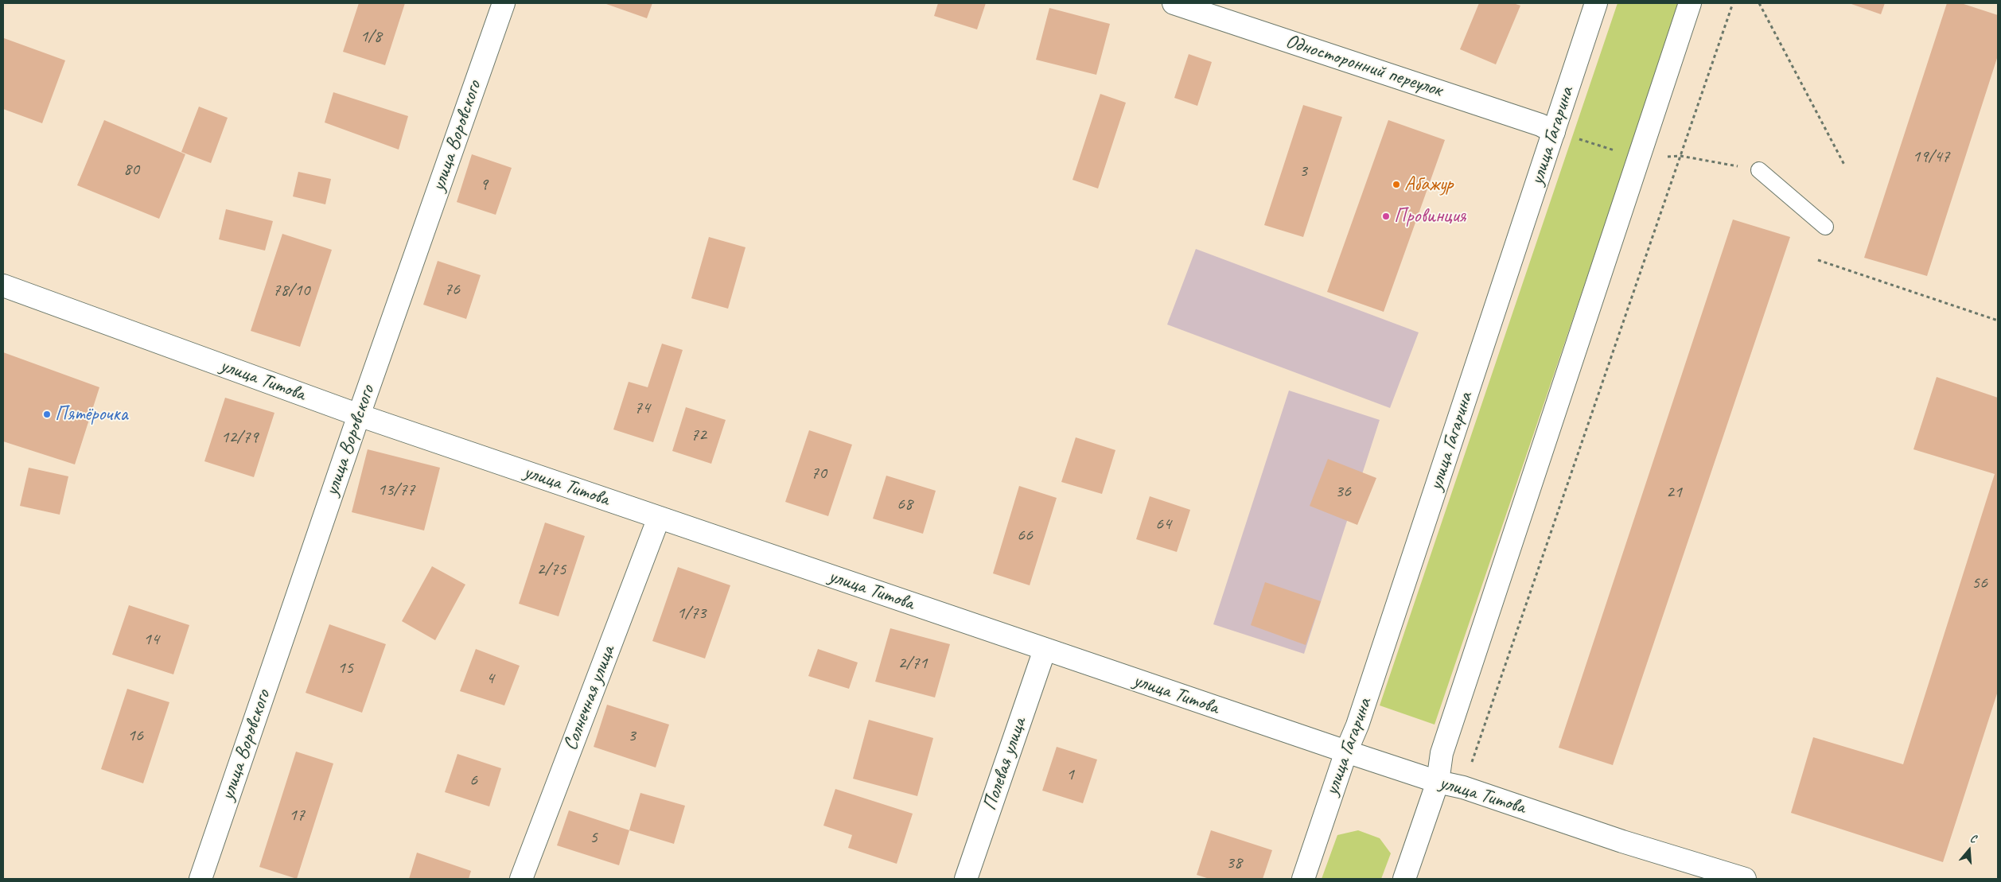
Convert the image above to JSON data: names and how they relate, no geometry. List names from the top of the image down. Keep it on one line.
{"streets":{"street":["Односторонний переулок","улица Воровского","улица Гагарина","улица Титова","Солнечная улица","Полевая улица"]},"crossings":[["Односторонний переулок","улица Гагарина"],["улица Воровского","улица Титова"],["улица Гагарина","улица Титова"],["улица Титова","Солнечная улица"],["улица Титова","Полевая улица"]],"places":["Абажур","Провинция","Пятёрочка"],"house_numbers":["1/8","19/47","80","3","9","76","78/10","74","72","12/79","70","13/77","36","21","68","64","66","2/75","56","1/73","14","2/71","15","4","16","3","1","6","17","5","38"],"north":"top"}
